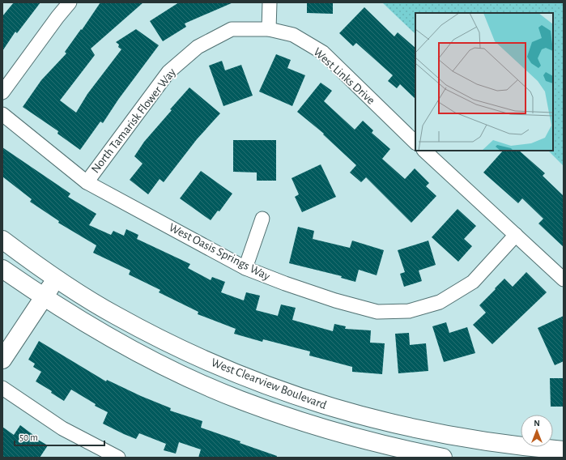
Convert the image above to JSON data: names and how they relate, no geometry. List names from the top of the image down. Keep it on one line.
{"streets":{"street":["West Links Drive","North Tamarisk Flower Way","West Oasis Springs Way","West Clearview Boulevard"]},"crossings":[["West Links Drive","North Tamarisk Flower Way"],["North Tamarisk Flower Way","West Oasis Springs Way"]],"scale_bar":"50 m","north":"top"}
